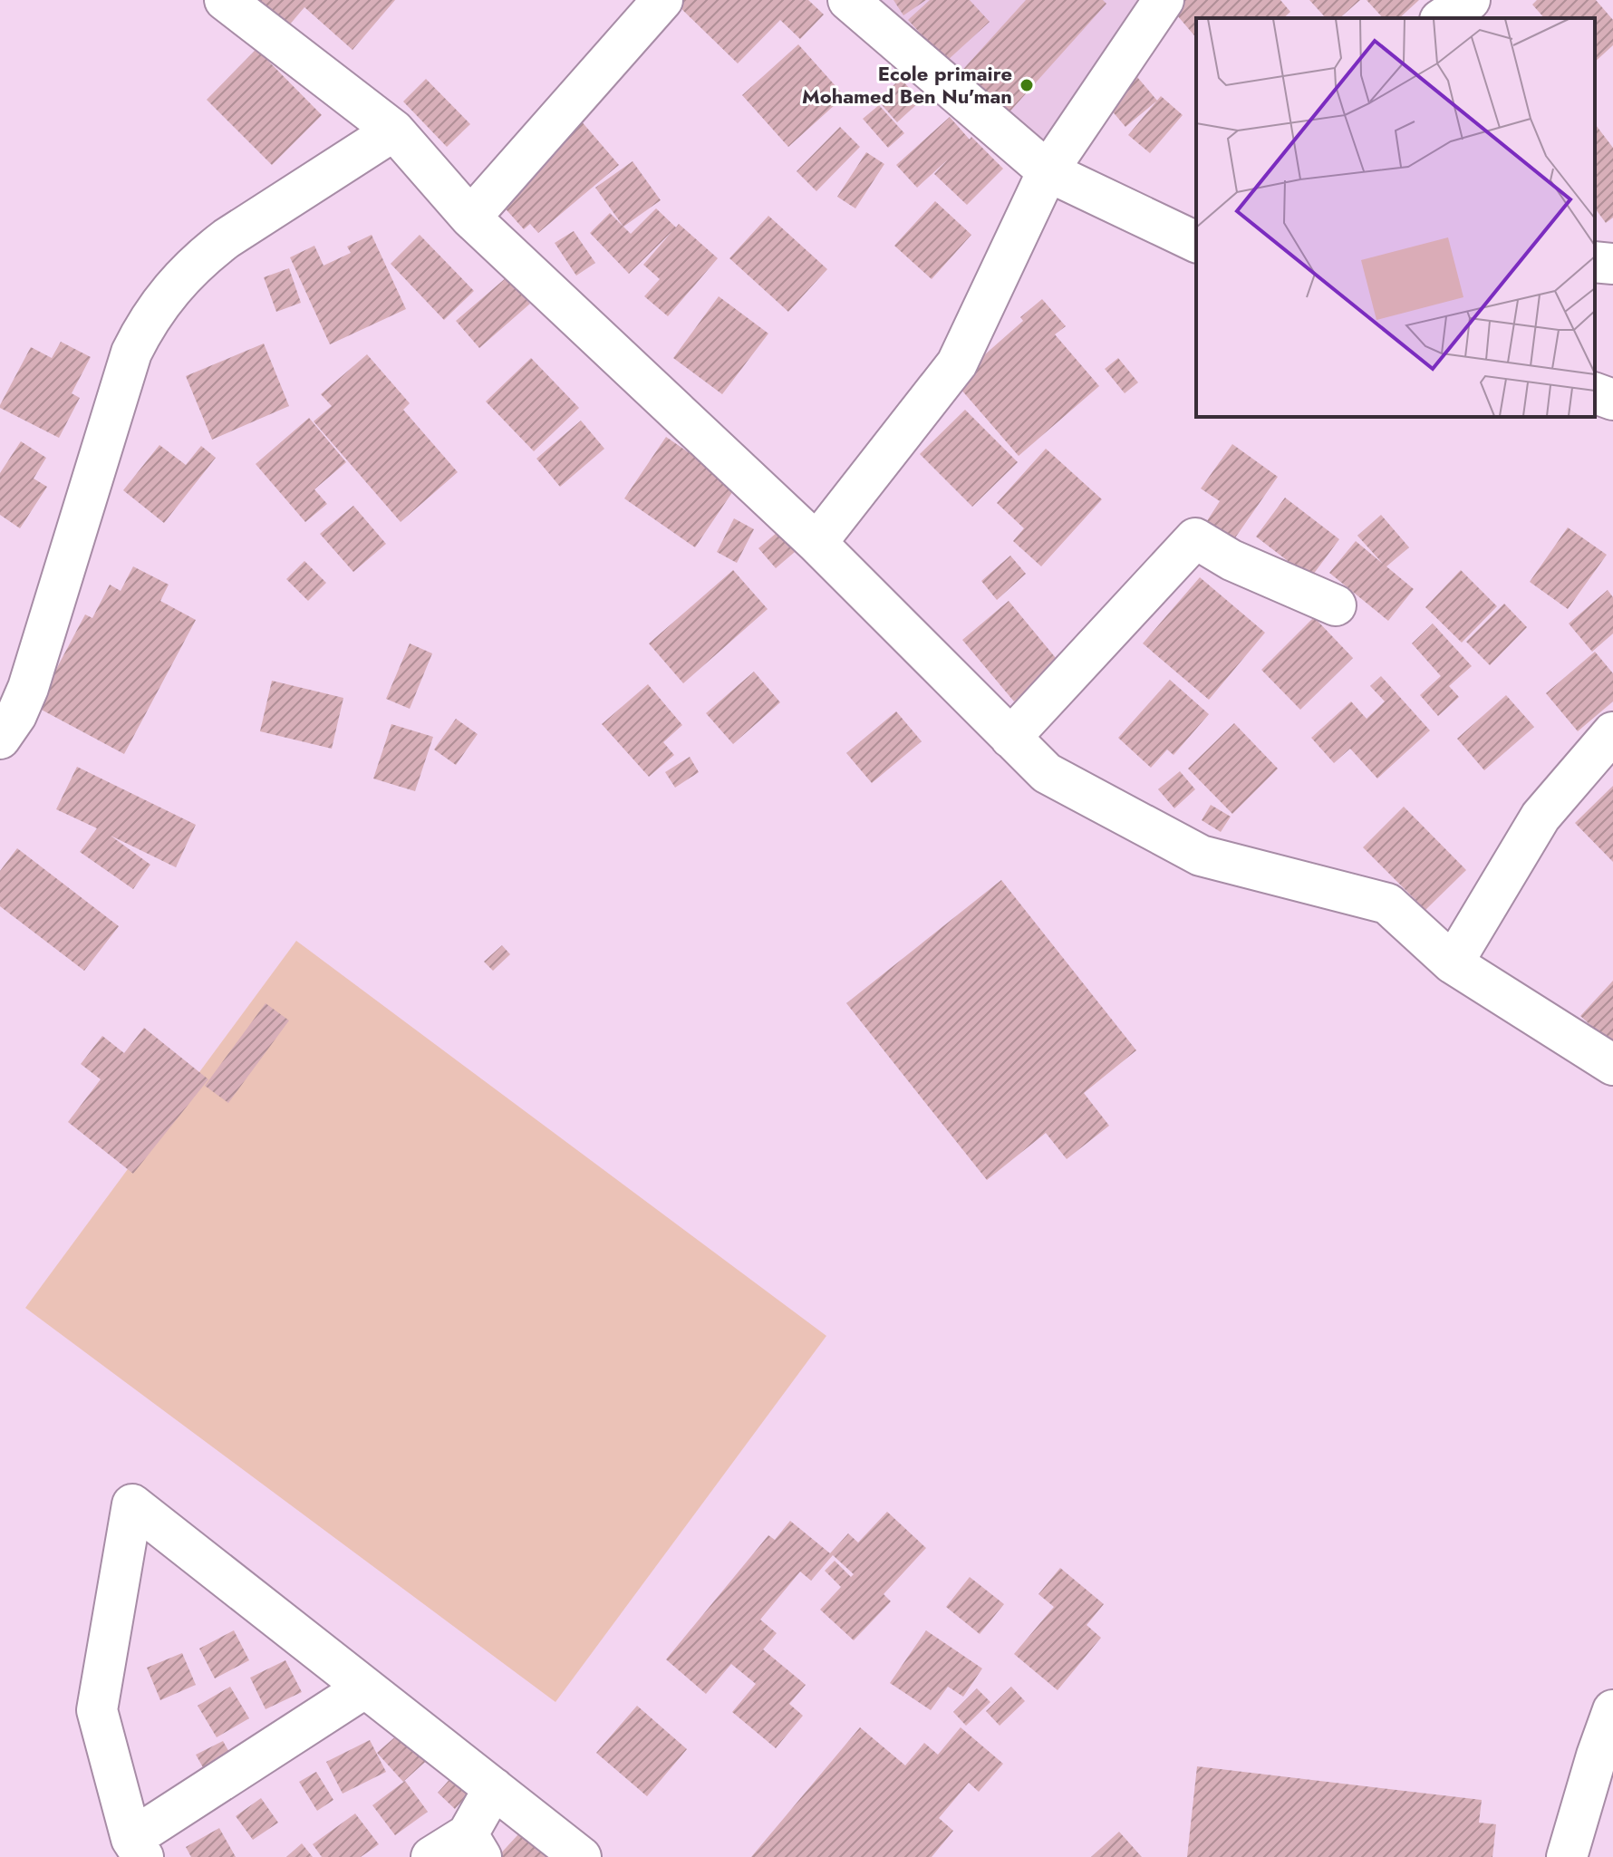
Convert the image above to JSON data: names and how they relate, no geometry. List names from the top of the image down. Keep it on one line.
{"places":["Ecole primaire Mohamed Ben Nu'man"]}
